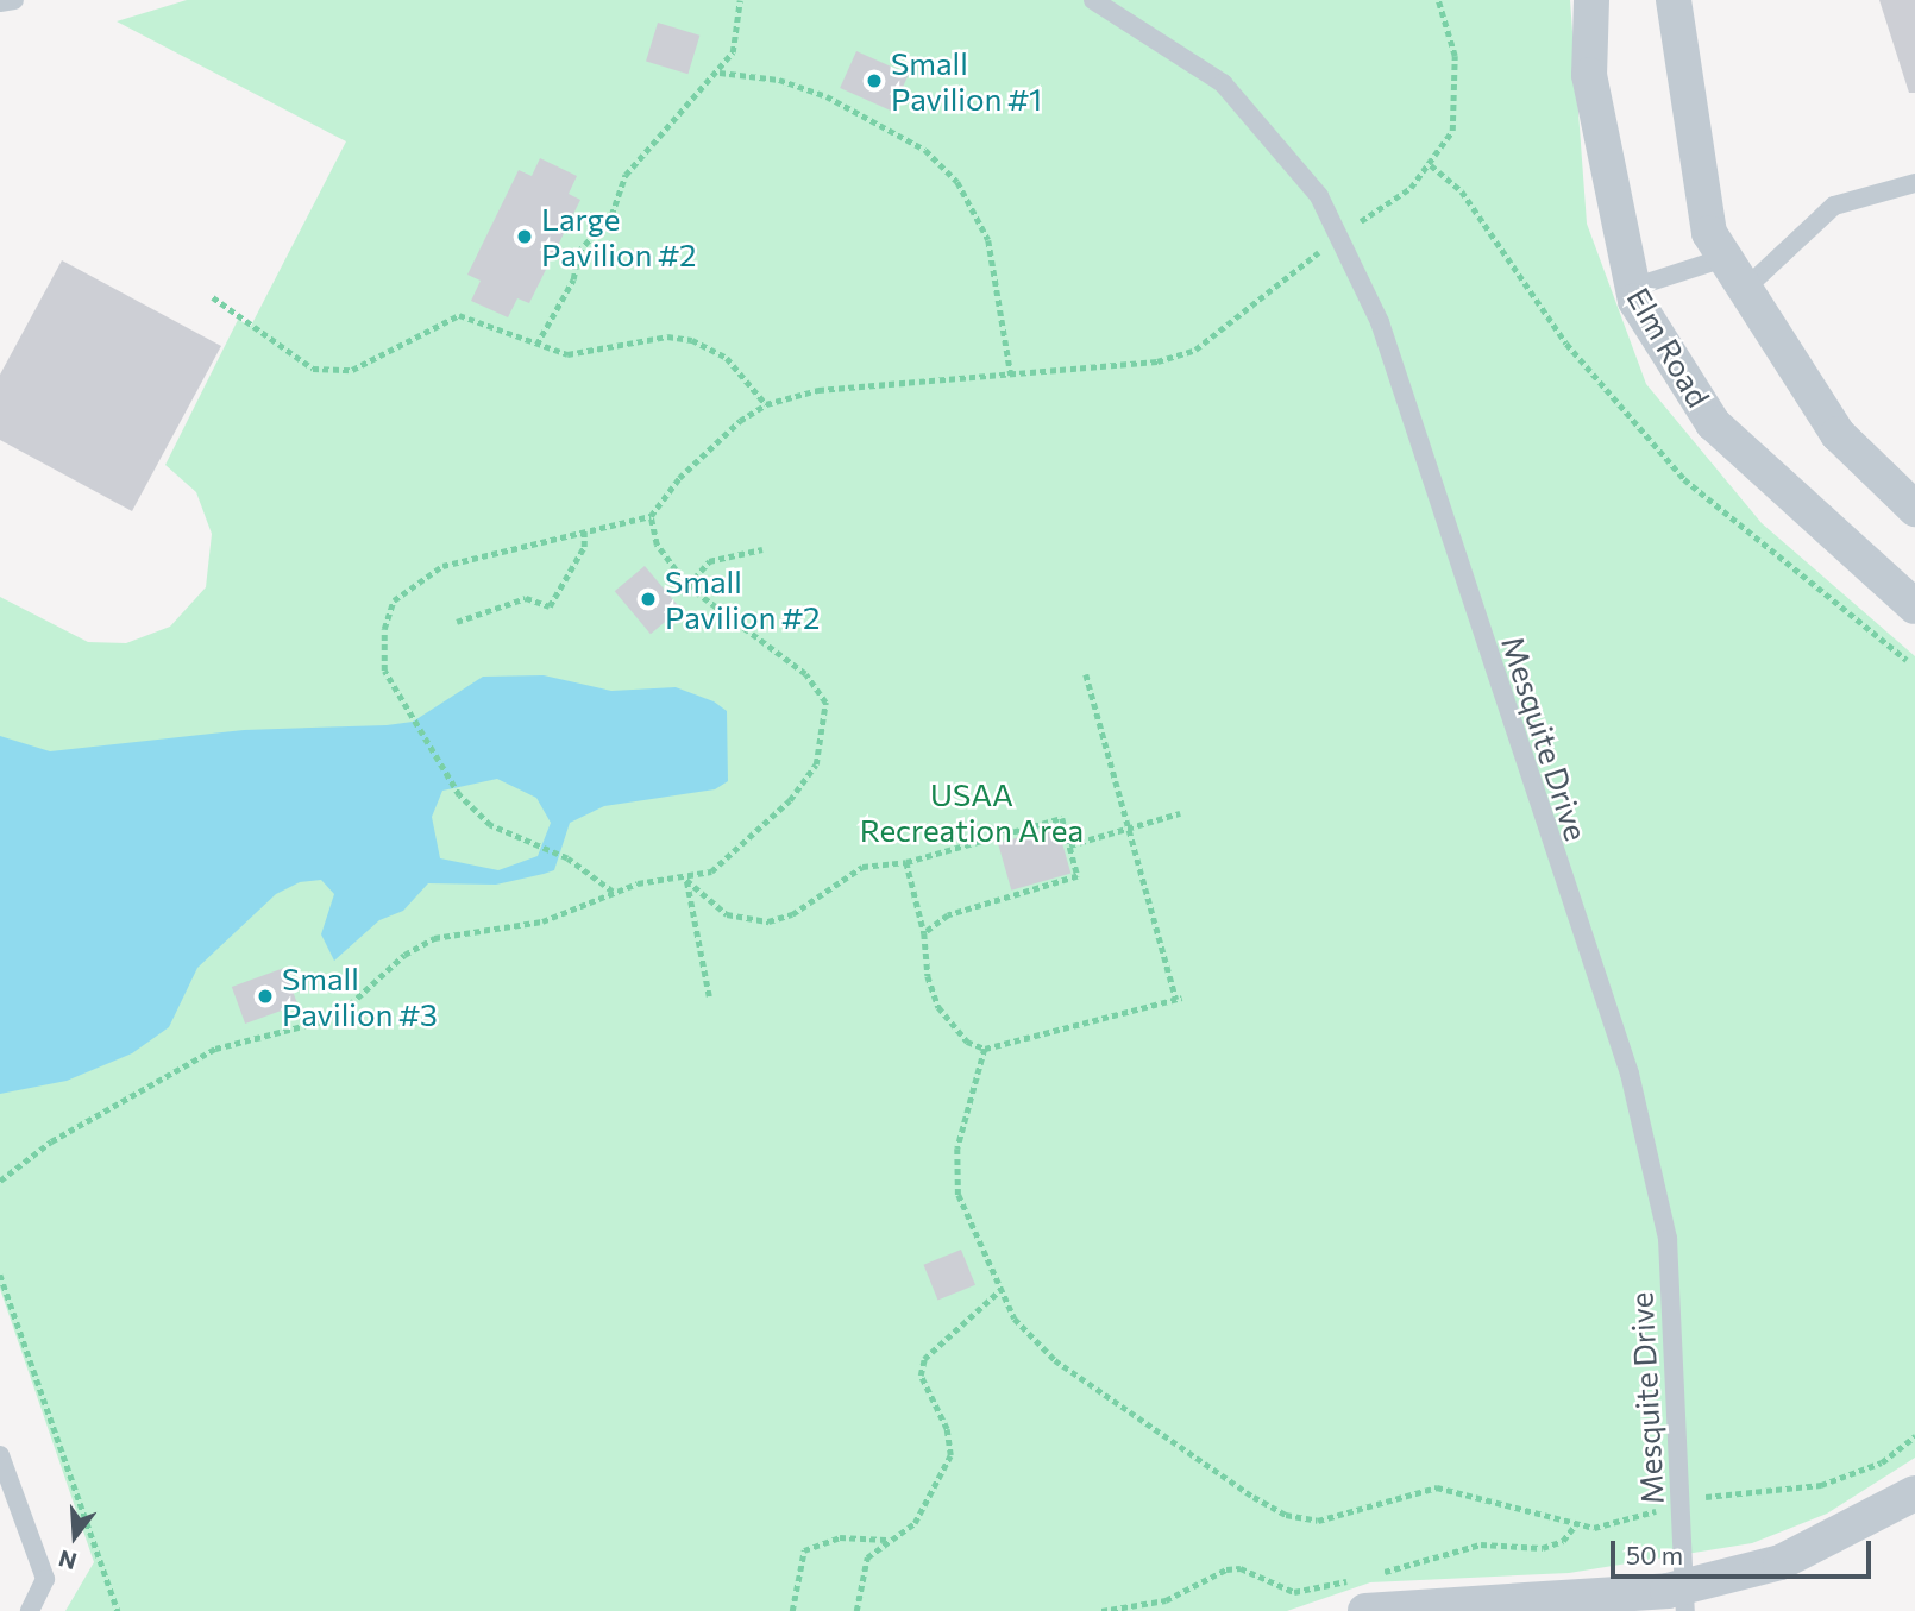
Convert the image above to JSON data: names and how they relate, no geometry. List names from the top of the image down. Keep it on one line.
{"streets":{"street":["Elm Road"],"lane":["Mesquite Drive"]},"parks":["USAA Recreation Area"],"places":["Small Pavilion #1","Large Pavilion #2","Small Pavilion #2","Small Pavilion #3"],"scale_bar":"50 m","north":"bottom"}
